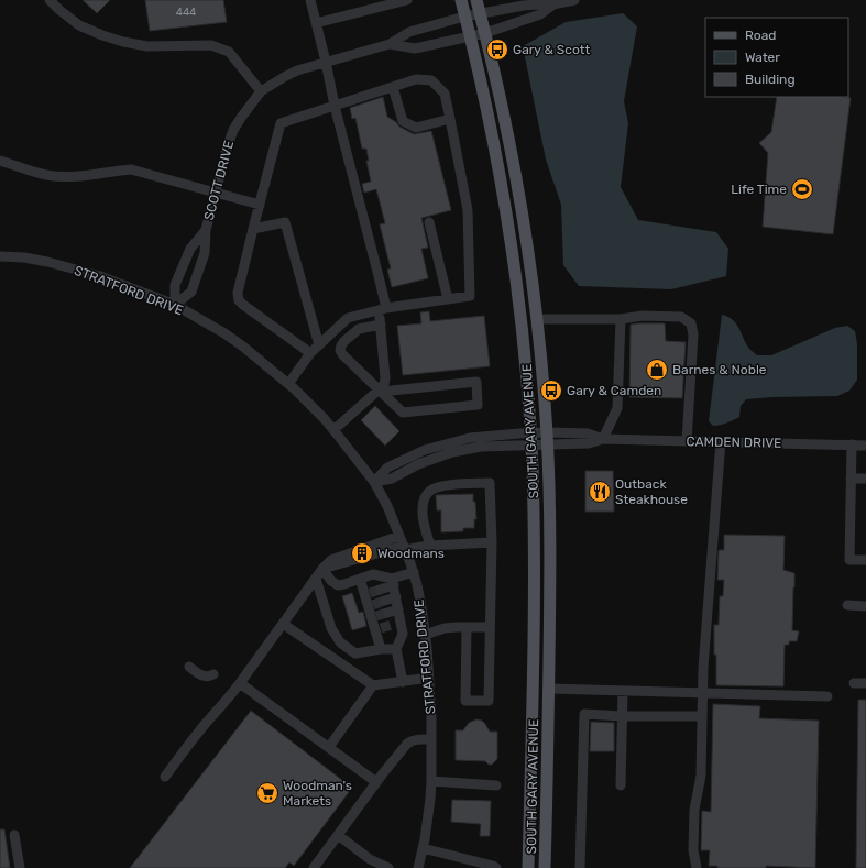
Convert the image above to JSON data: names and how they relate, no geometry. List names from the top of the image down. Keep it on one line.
{"streets":{"main road":["SOUTH GARY AVENUE"],"street":["SCOTT DRIVE","STRATFORD DRIVE","CAMDEN DRIVE"]},"crossings":[["SCOTT DRIVE","STRATFORD DRIVE"],["SCOTT DRIVE","SOUTH GARY AVENUE"],["STRATFORD DRIVE","CAMDEN DRIVE"],["SOUTH GARY AVENUE","CAMDEN DRIVE"]],"places":{"bus stop":["Gary & Scott","Gary & Camden"],"sports":["Life Time"],"shop":["Barnes & Noble"],"restaurant":["Outback Steakhouse"],"building":["Woodmans"],"supermarket":["Woodman's Markets"]},"house_numbers":["444"],"legend":["Road","Water","Building"]}
